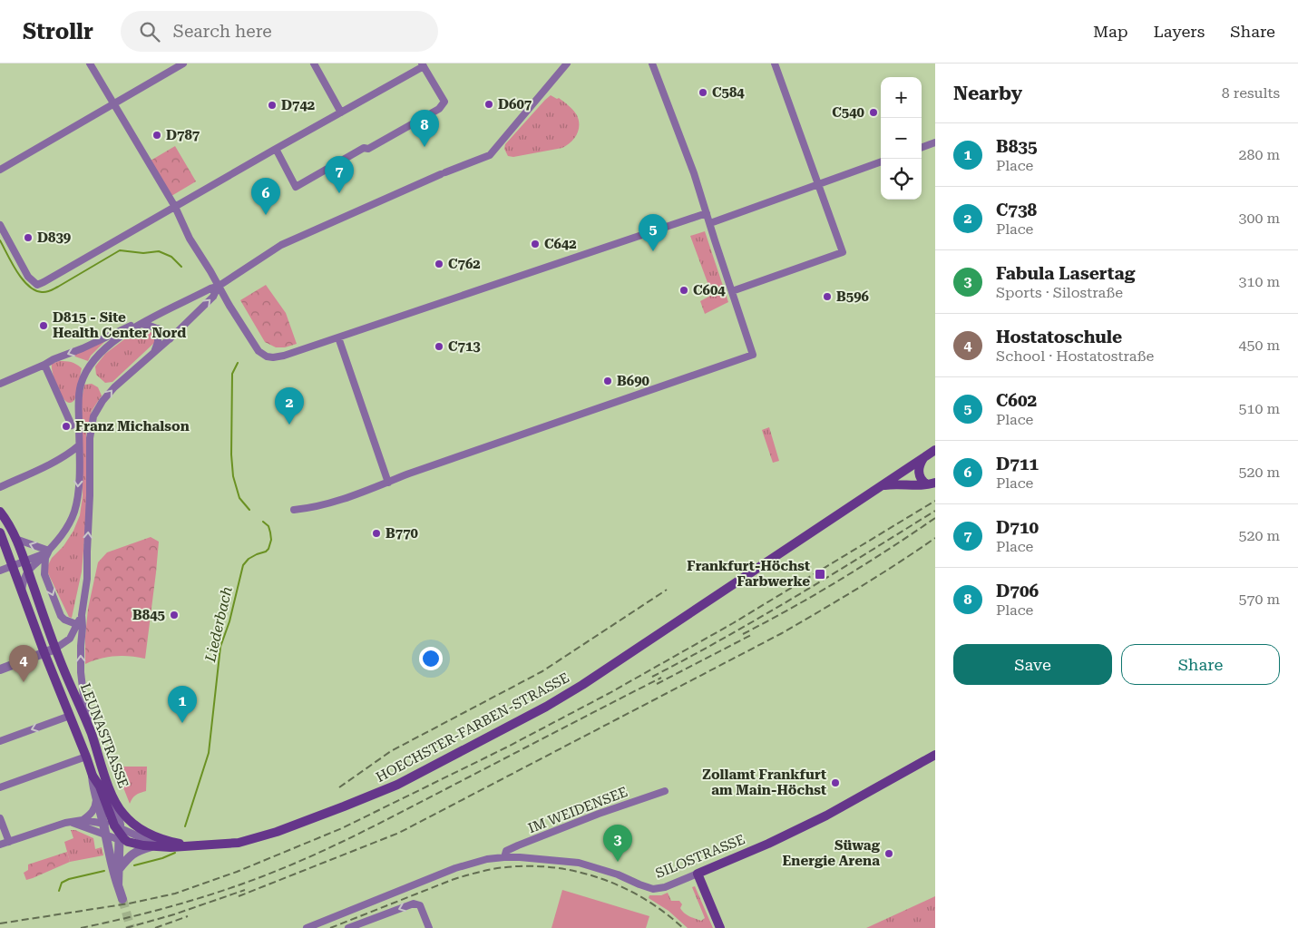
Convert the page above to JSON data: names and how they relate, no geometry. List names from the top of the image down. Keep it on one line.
{"streets":{"main road":["HOECHSTER-FARBEN-STRASSE","LEUNASTRASSE","SILOSTRASSE"],"street":["IM WEIDENSEE"]},"crossings":[["HOECHSTER-FARBEN-STRASSE","LEUNASTRASSE"],["IM WEIDENSEE","SILOSTRASSE"]],"water":["Liederbach"],"places":{"other":["C584","D607","D742","C540","D787","D839","C642","C762","C604","B596","D815 - Site Health Center Nord","C713","B690","Franz Michalson","B770","B845","Zollamt Frankfurt am Main-Höchst","Süwag Energie Arena"],"transit":["Frankfurt-Höchst Farbwerke"]},"page":{"header":"Strollr","search":"Search here","nav":["Map","Layers","Share"],"heading":["Nearby","8 results"],"map_buttons":["+","−"],"pins":["8","7","6","5","2","4","1","3"],"list":[{"mark":"1","name":"B835","note":"Place","value":"280 m"},{"mark":"2","name":"C738","note":"Place","value":"300 m"},{"mark":"3","name":"Fabula Lasertag","note":"Sports · Silostraße","value":"310 m"},{"mark":"4","name":"Hostatoschule","note":"School · Hostatostraße","value":"450 m"},{"mark":"5","name":"C602","note":"Place","value":"510 m"},{"mark":"6","name":"D711","note":"Place","value":"520 m"},{"mark":"7","name":"D710","note":"Place","value":"520 m"},{"mark":"8","name":"D706","note":"Place","value":"570 m"}],"buttons":["Save","Share"]}}
